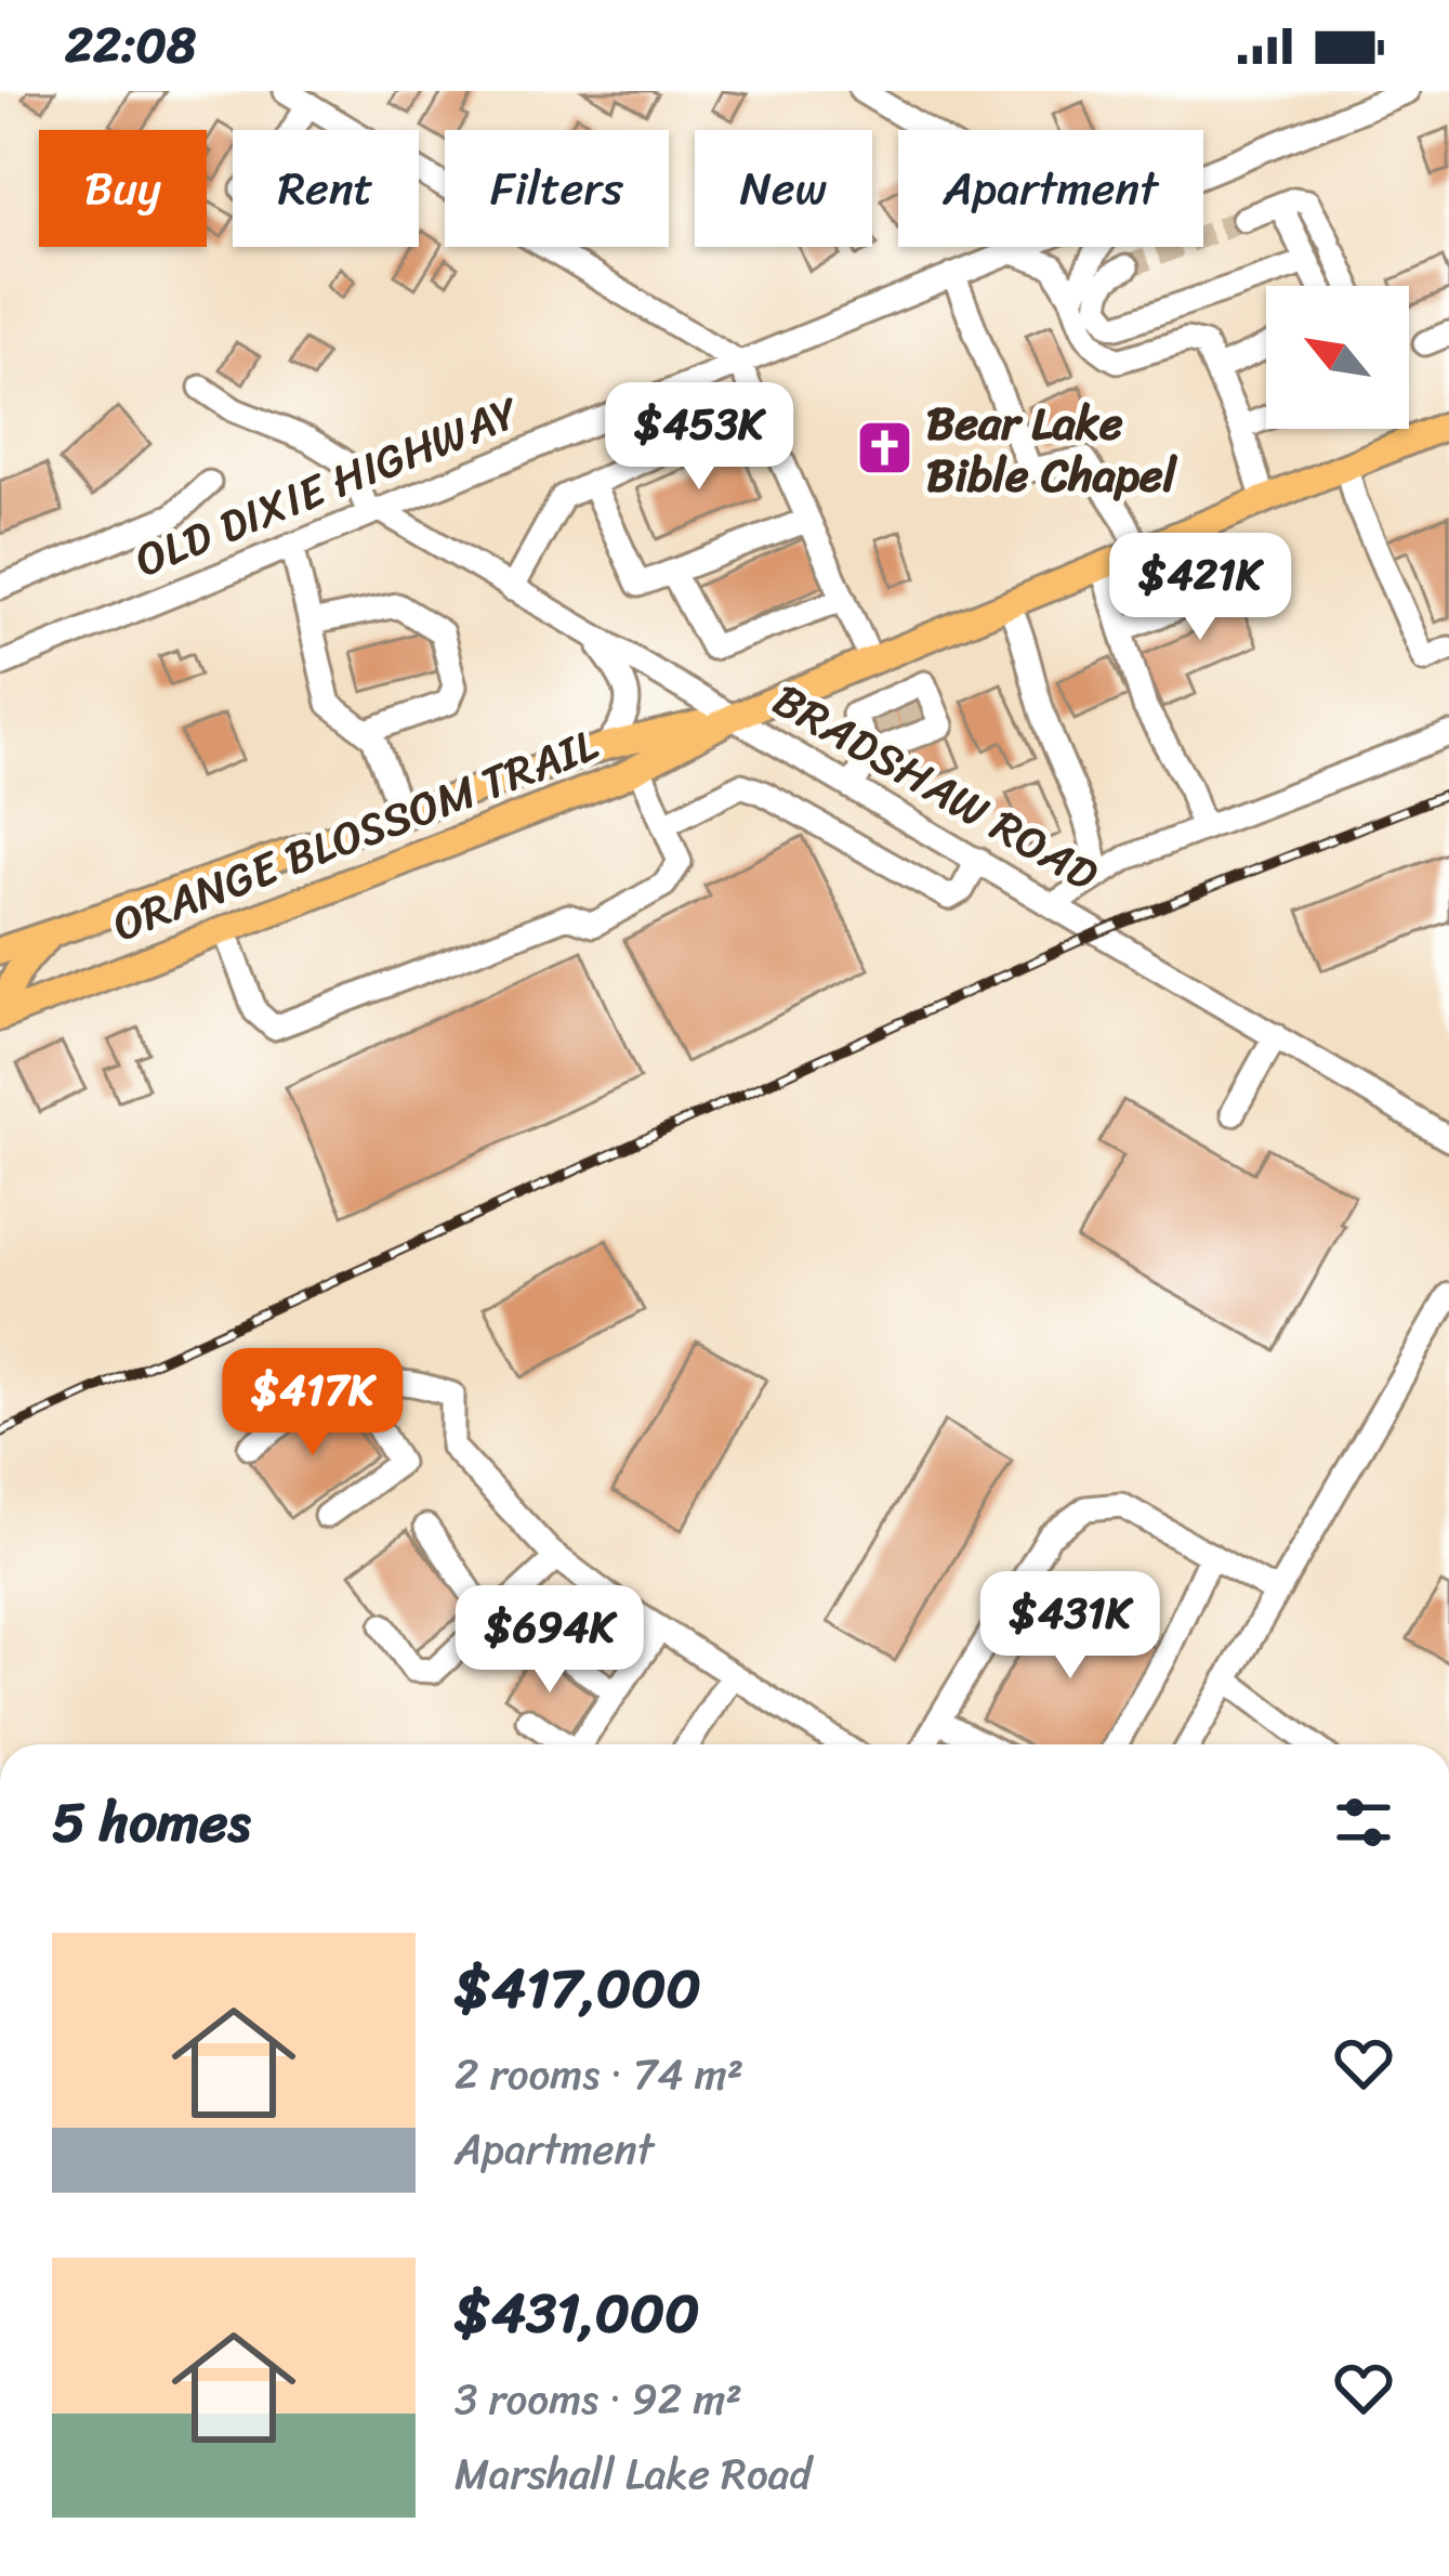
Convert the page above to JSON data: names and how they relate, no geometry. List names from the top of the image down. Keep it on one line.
{"streets":{"main road":["ORANGE BLOSSOM TRAIL"],"street":["OLD DIXIE HIGHWAY","BRADSHAW ROAD"]},"crossings":[["OLD DIXIE HIGHWAY","BRADSHAW ROAD"],["BRADSHAW ROAD","ORANGE BLOSSOM TRAIL"]],"places":{"church":["Bear Lake Bible Chapel"]},"north":"top left","page":{"status":"22:08","chip":["Buy","Rent","Filters","New","Apartment"],"price":["$453K","$421K","$417K","$431K","$694K"],"heading":"5 homes","list":[{"name":"$417,000","note":"2 rooms · 74 m² · Apartment"},{"name":"$431,000","note":"3 rooms · 92 m² · Marshall Lake Road"}]}}
